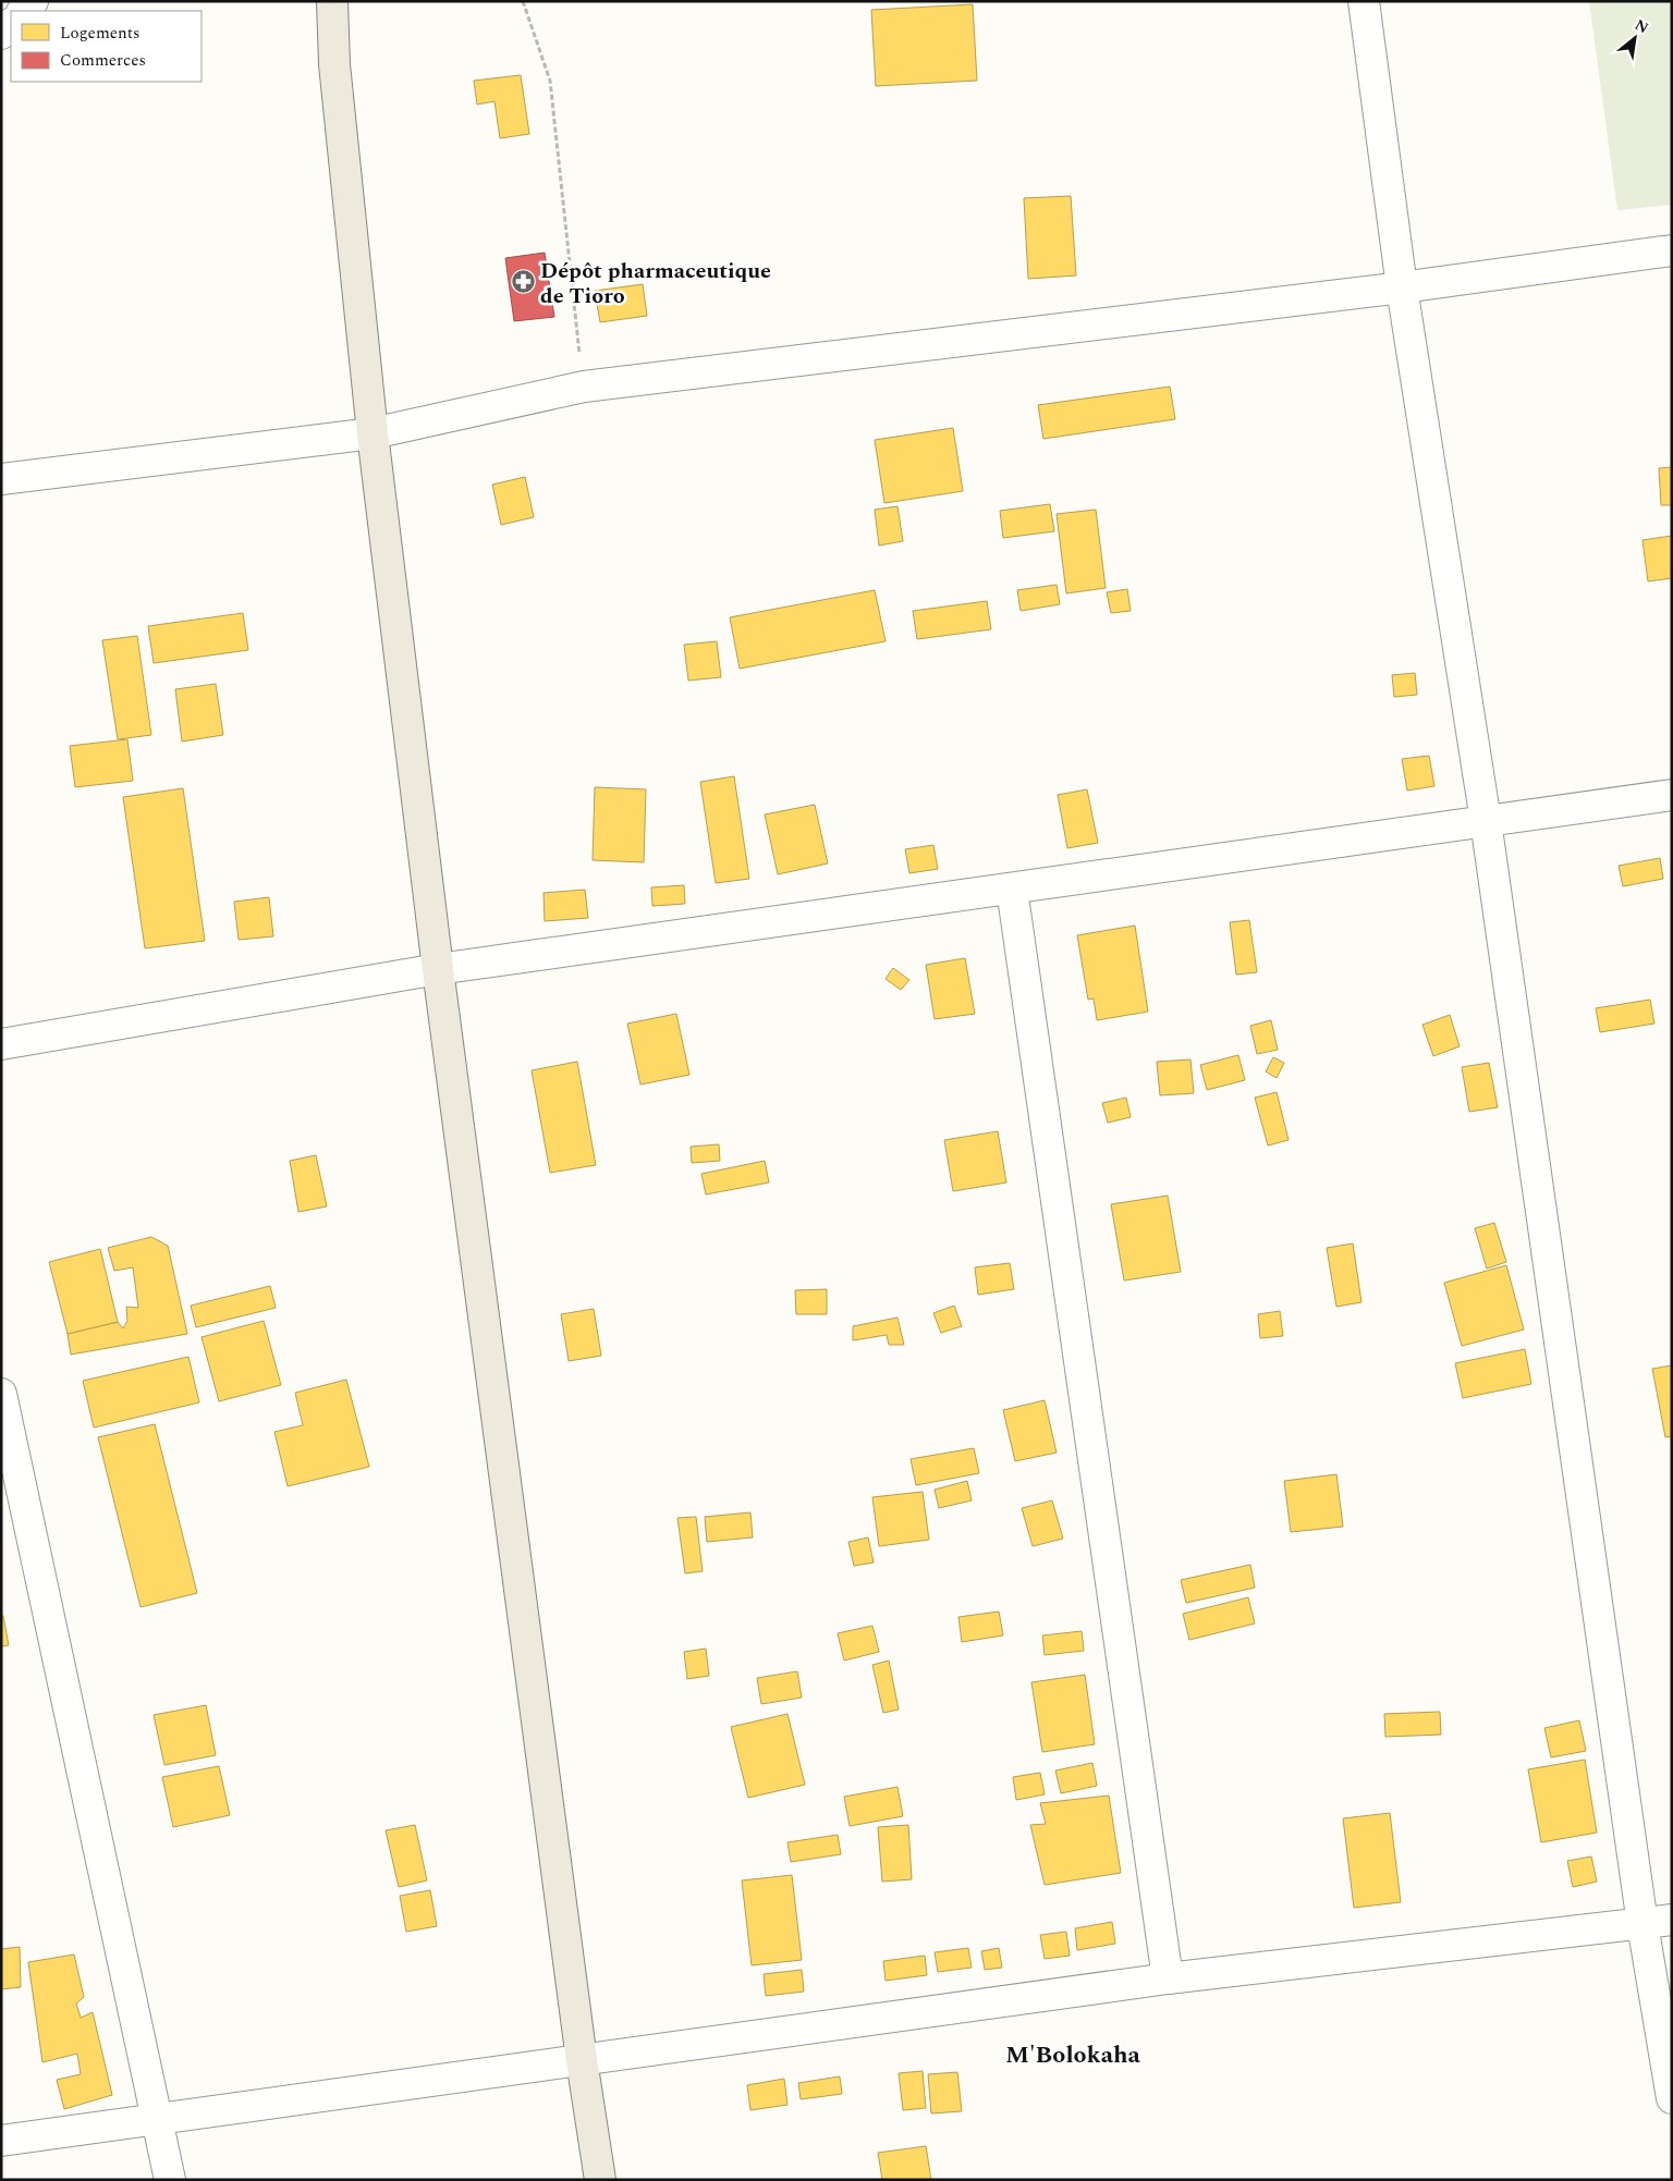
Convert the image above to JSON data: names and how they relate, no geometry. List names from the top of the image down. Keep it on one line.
{"districts":["M'Bolokaha"],"places":{"pharmacy":["Dépôt pharmaceutique de Tioro"]},"legend":["Logements","Commerces"],"north":"top right"}
